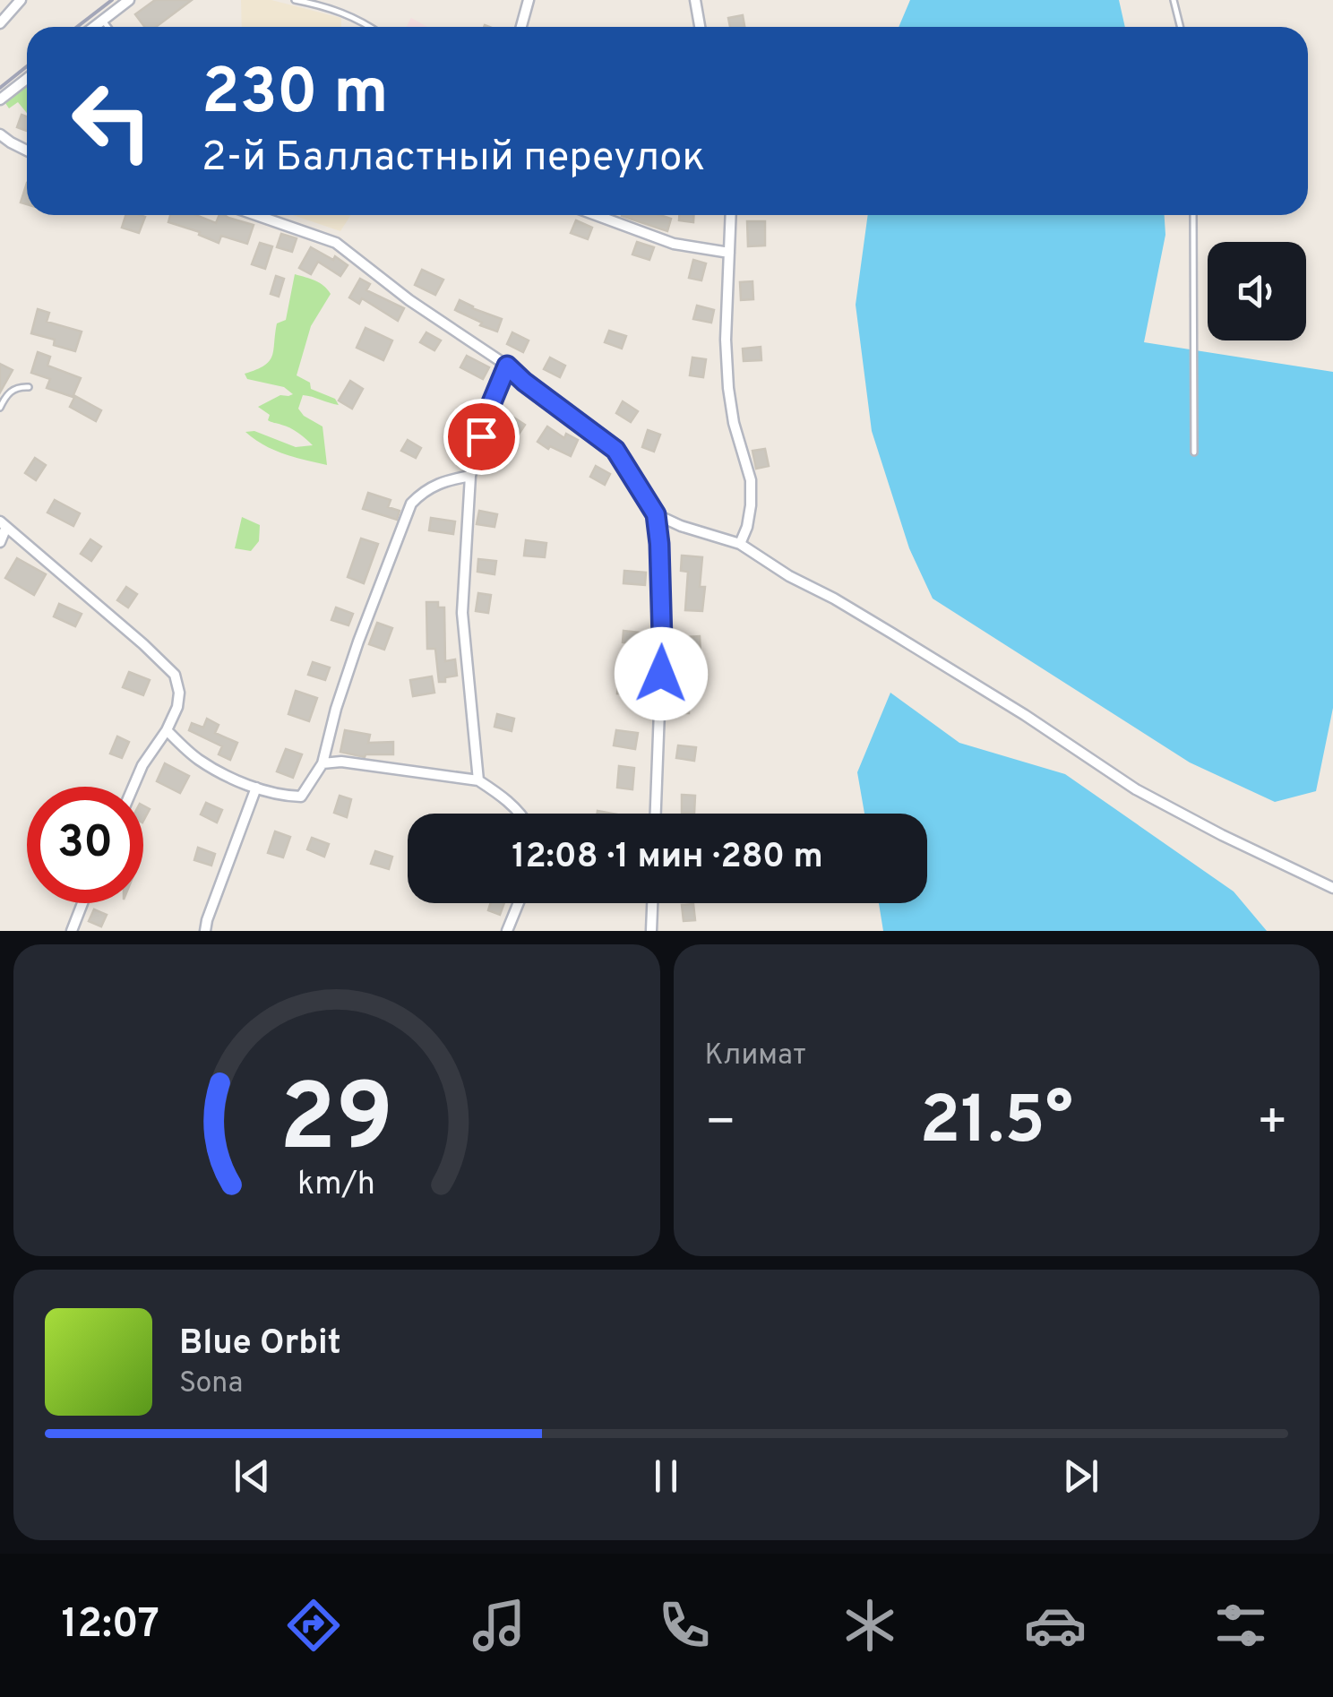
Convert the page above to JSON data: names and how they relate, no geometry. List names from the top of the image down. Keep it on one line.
{"page":{"turn":["230 m","2-й Балластный переулок"],"limit":"30","trip":"12:08 · 1 мин · 280 m","tile":"Климат","heat":["−","21.5°","+"],"song":["Blue Orbit","Sona"],"tabs":"12:07","gauge":["29","km/h"]}}
